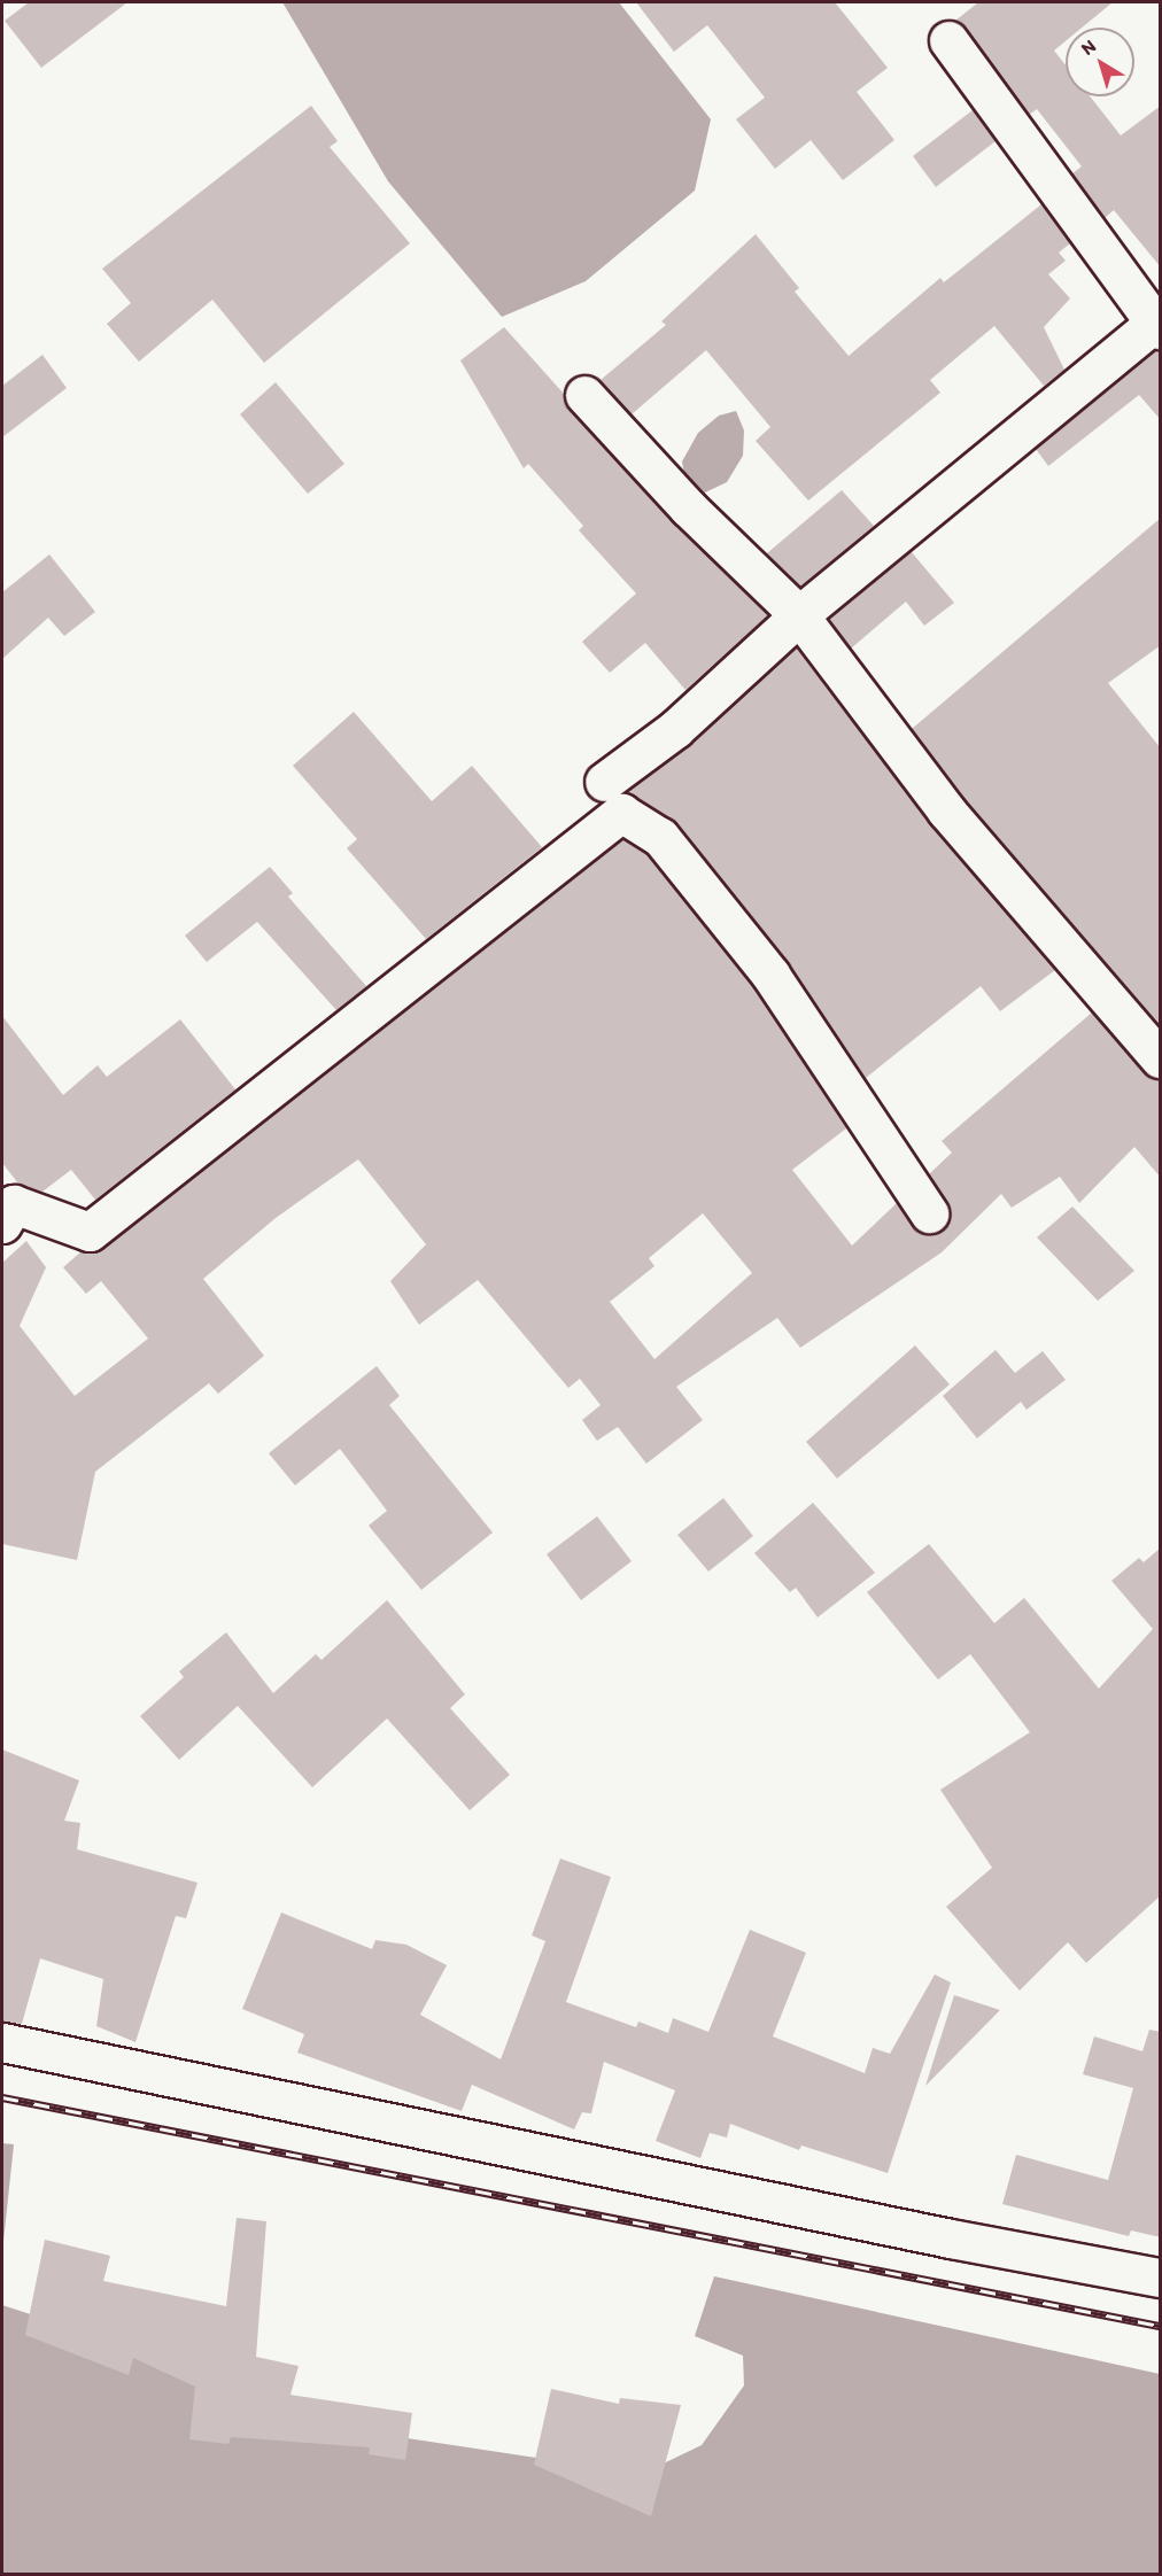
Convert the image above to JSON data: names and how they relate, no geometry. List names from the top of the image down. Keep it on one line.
{"north":"top left"}
